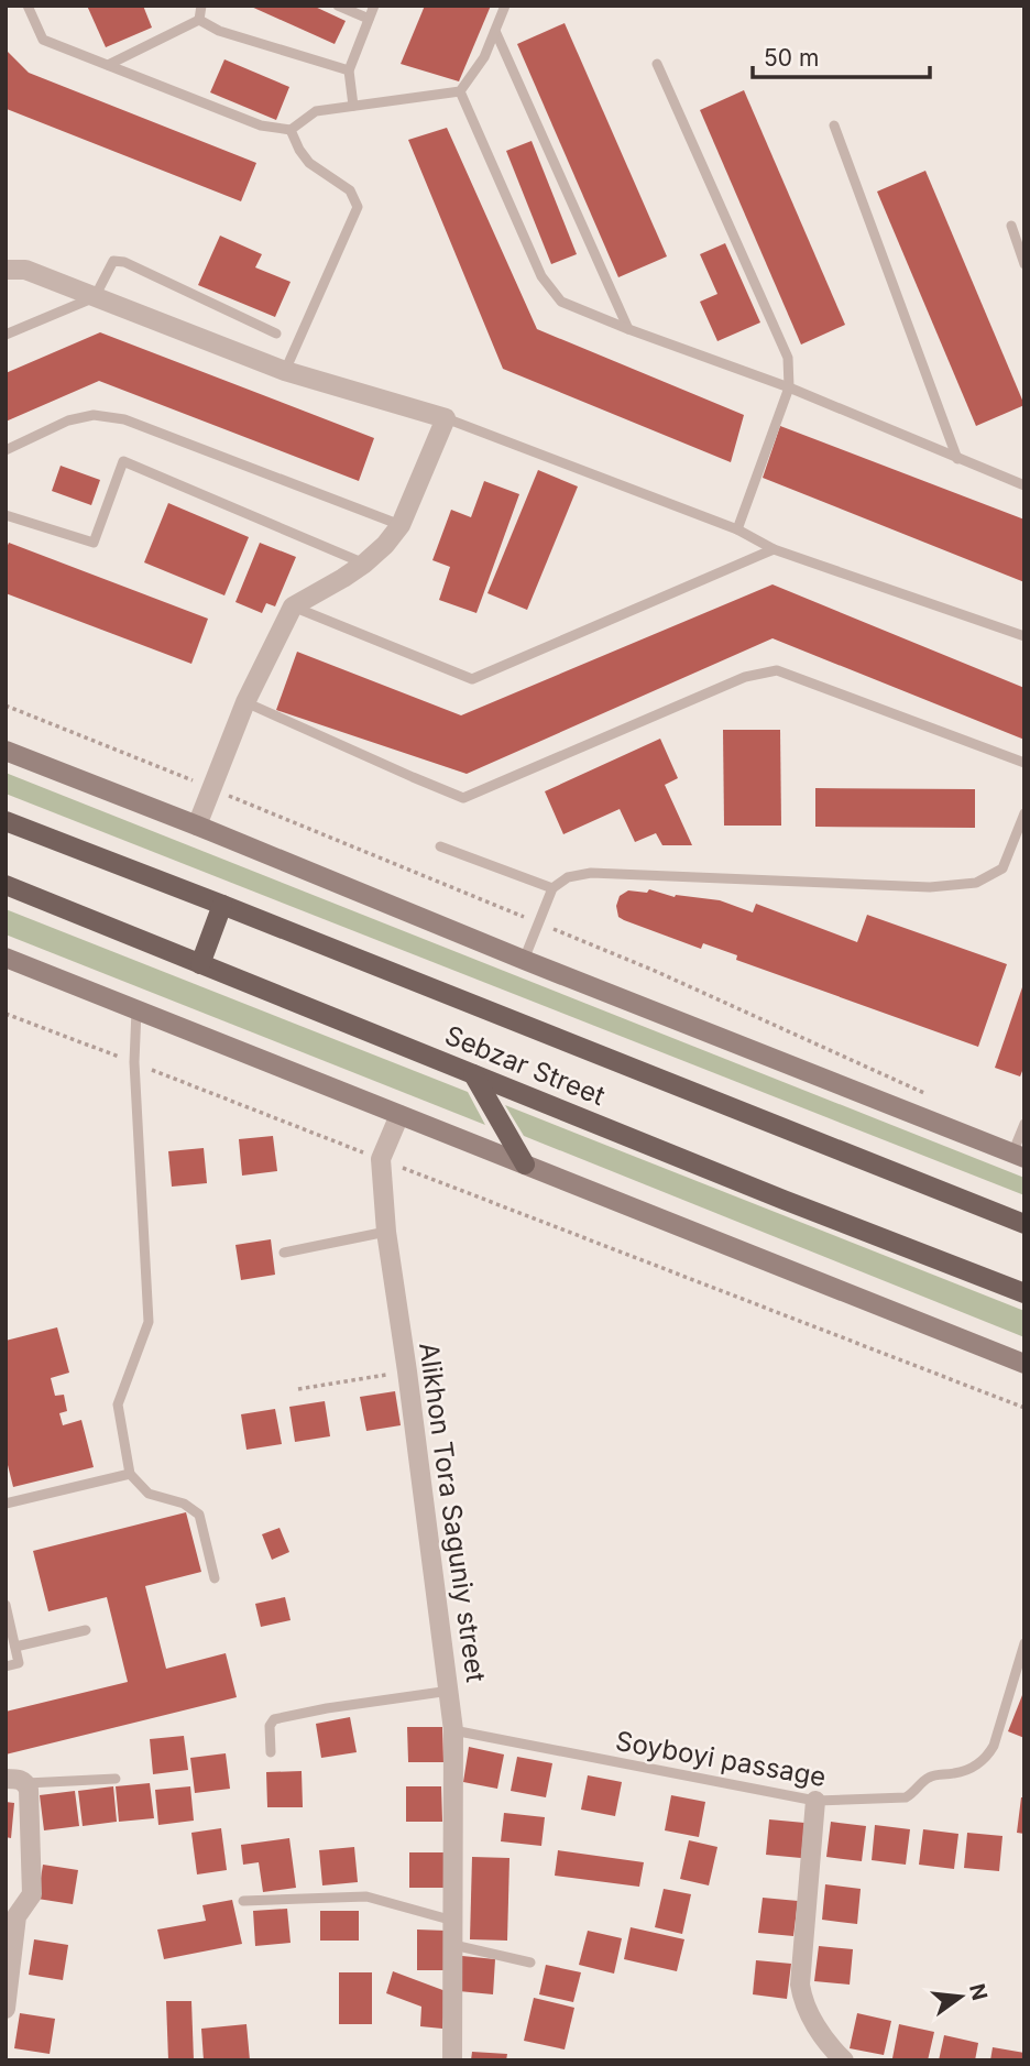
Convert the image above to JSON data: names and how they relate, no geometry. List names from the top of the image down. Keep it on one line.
{"streets":{"main road":["Sebzar Street"],"street":["Alikhon Tora Saguniy street"],"lane":["Soyboyi passage"]},"crossings":[["Alikhon Tora Saguniy street","Soyboyi passage"]],"scale_bar":"50 m","north":"right"}
